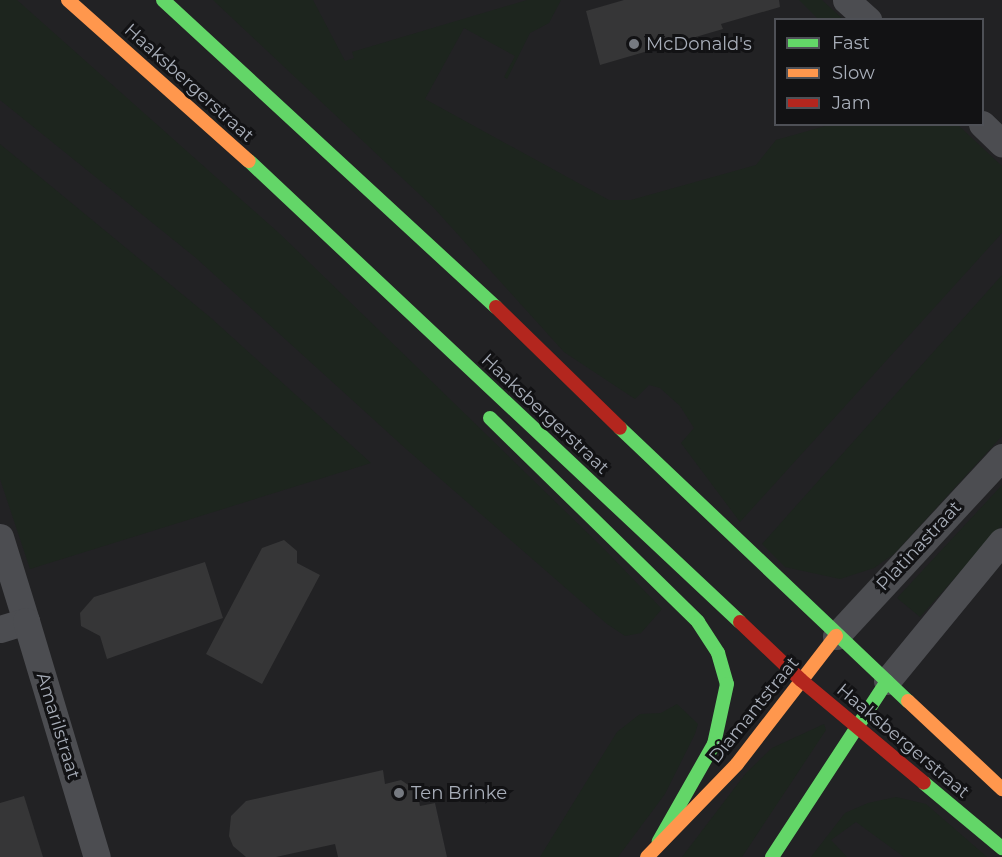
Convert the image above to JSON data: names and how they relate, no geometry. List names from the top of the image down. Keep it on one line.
{"streets":{"main road":["Haaksbergerstraat","Diamantstraat"],"street":["Platinastraat","Amarilstraat"]},"crossings":[["Haaksbergerstraat","Platinastraat"],["Haaksbergerstraat","Diamantstraat"],["Platinastraat","Diamantstraat"]],"places":["McDonald's","Ten Brinke"],"legend":["Fast","Slow","Jam"]}
